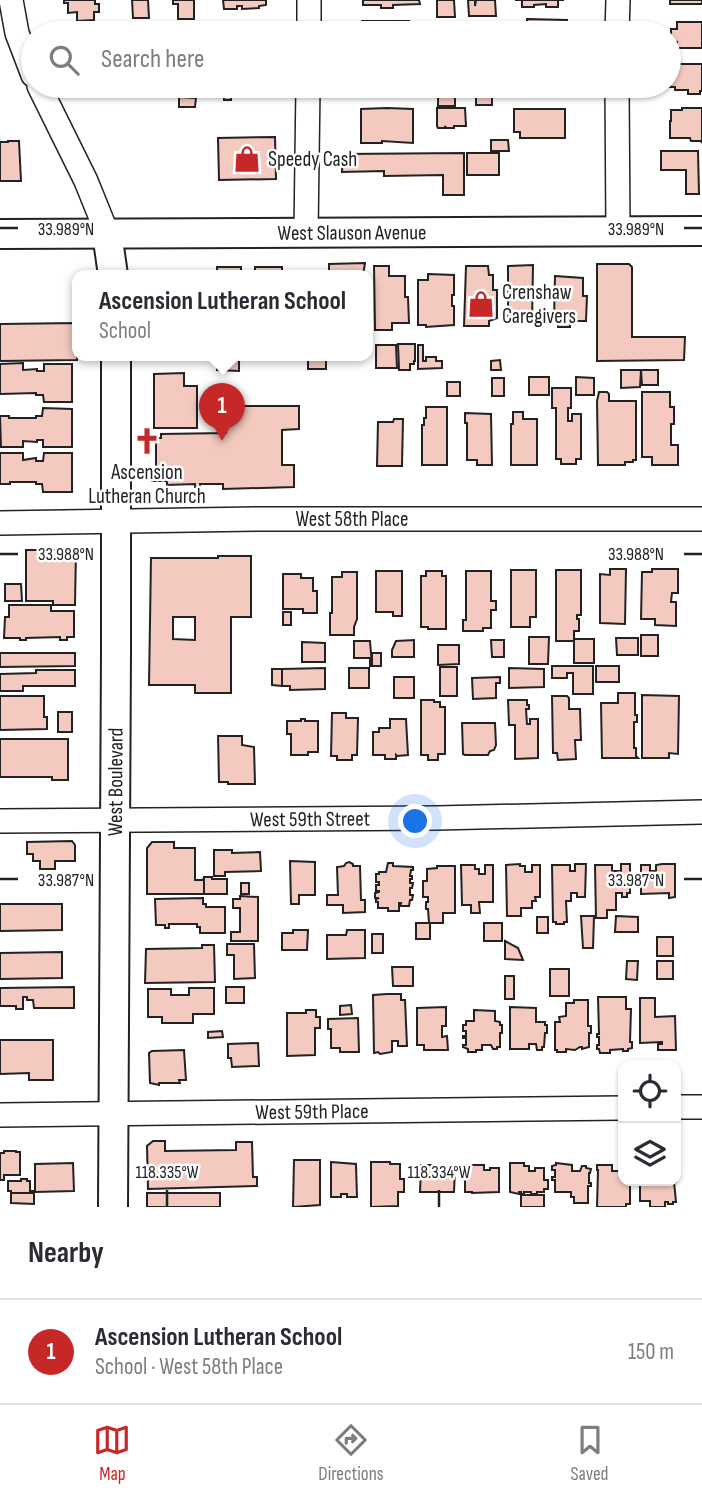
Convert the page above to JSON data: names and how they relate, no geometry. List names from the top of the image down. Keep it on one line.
{"streets":{"main road":["West Slauson Avenue","West Boulevard"],"street":["West 58th Place","West 59th Street","West 59th Place"]},"crossings":[["West 58th Place","West Boulevard"],["West Boulevard","West 59th Street"],["West Boulevard","West 59th Place"]],"places":{"shop":["Speedy Cash","Crenshaw Caregivers"],"church":["Ascension Lutheran Church"]},"page":{"search":"Search here","popup":["Ascension Lutheran School","School"],"pins":"1","heading":"Nearby","list":[{"mark":"1","name":"Ascension Lutheran School","note":"School · West 58th Place","value":"150 m"}],"nav":["Map","Directions","Saved"]},"coordinates":["33.989°N","33.988°N","33.987°N","118.335°W","118.334°W"]}
